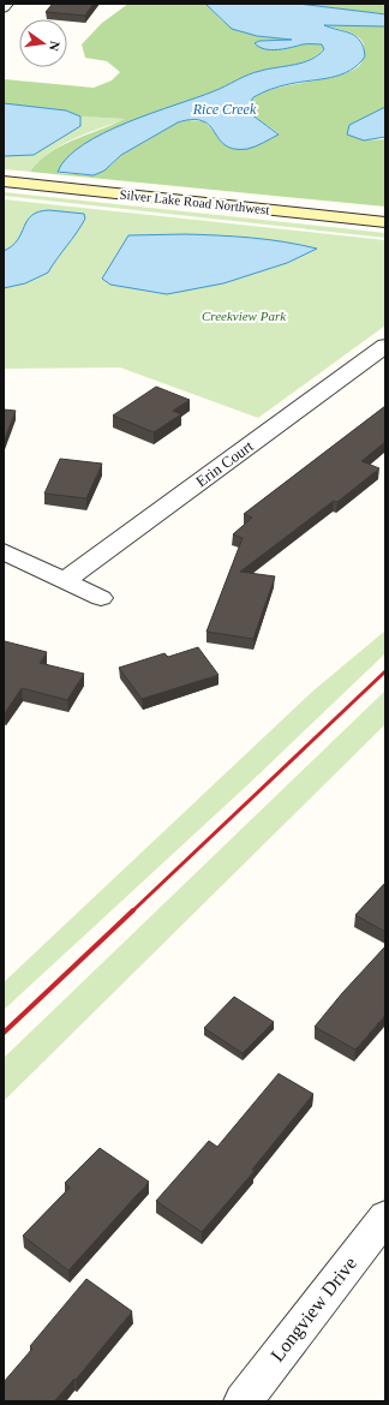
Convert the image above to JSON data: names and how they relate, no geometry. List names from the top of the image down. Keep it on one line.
{"streets":{"main road":["Silver Lake Road Northwest"],"street":["Erin Court","Longview Drive"]},"water":["Rice Creek"],"parks":["Creekview Park"],"north":"right"}
